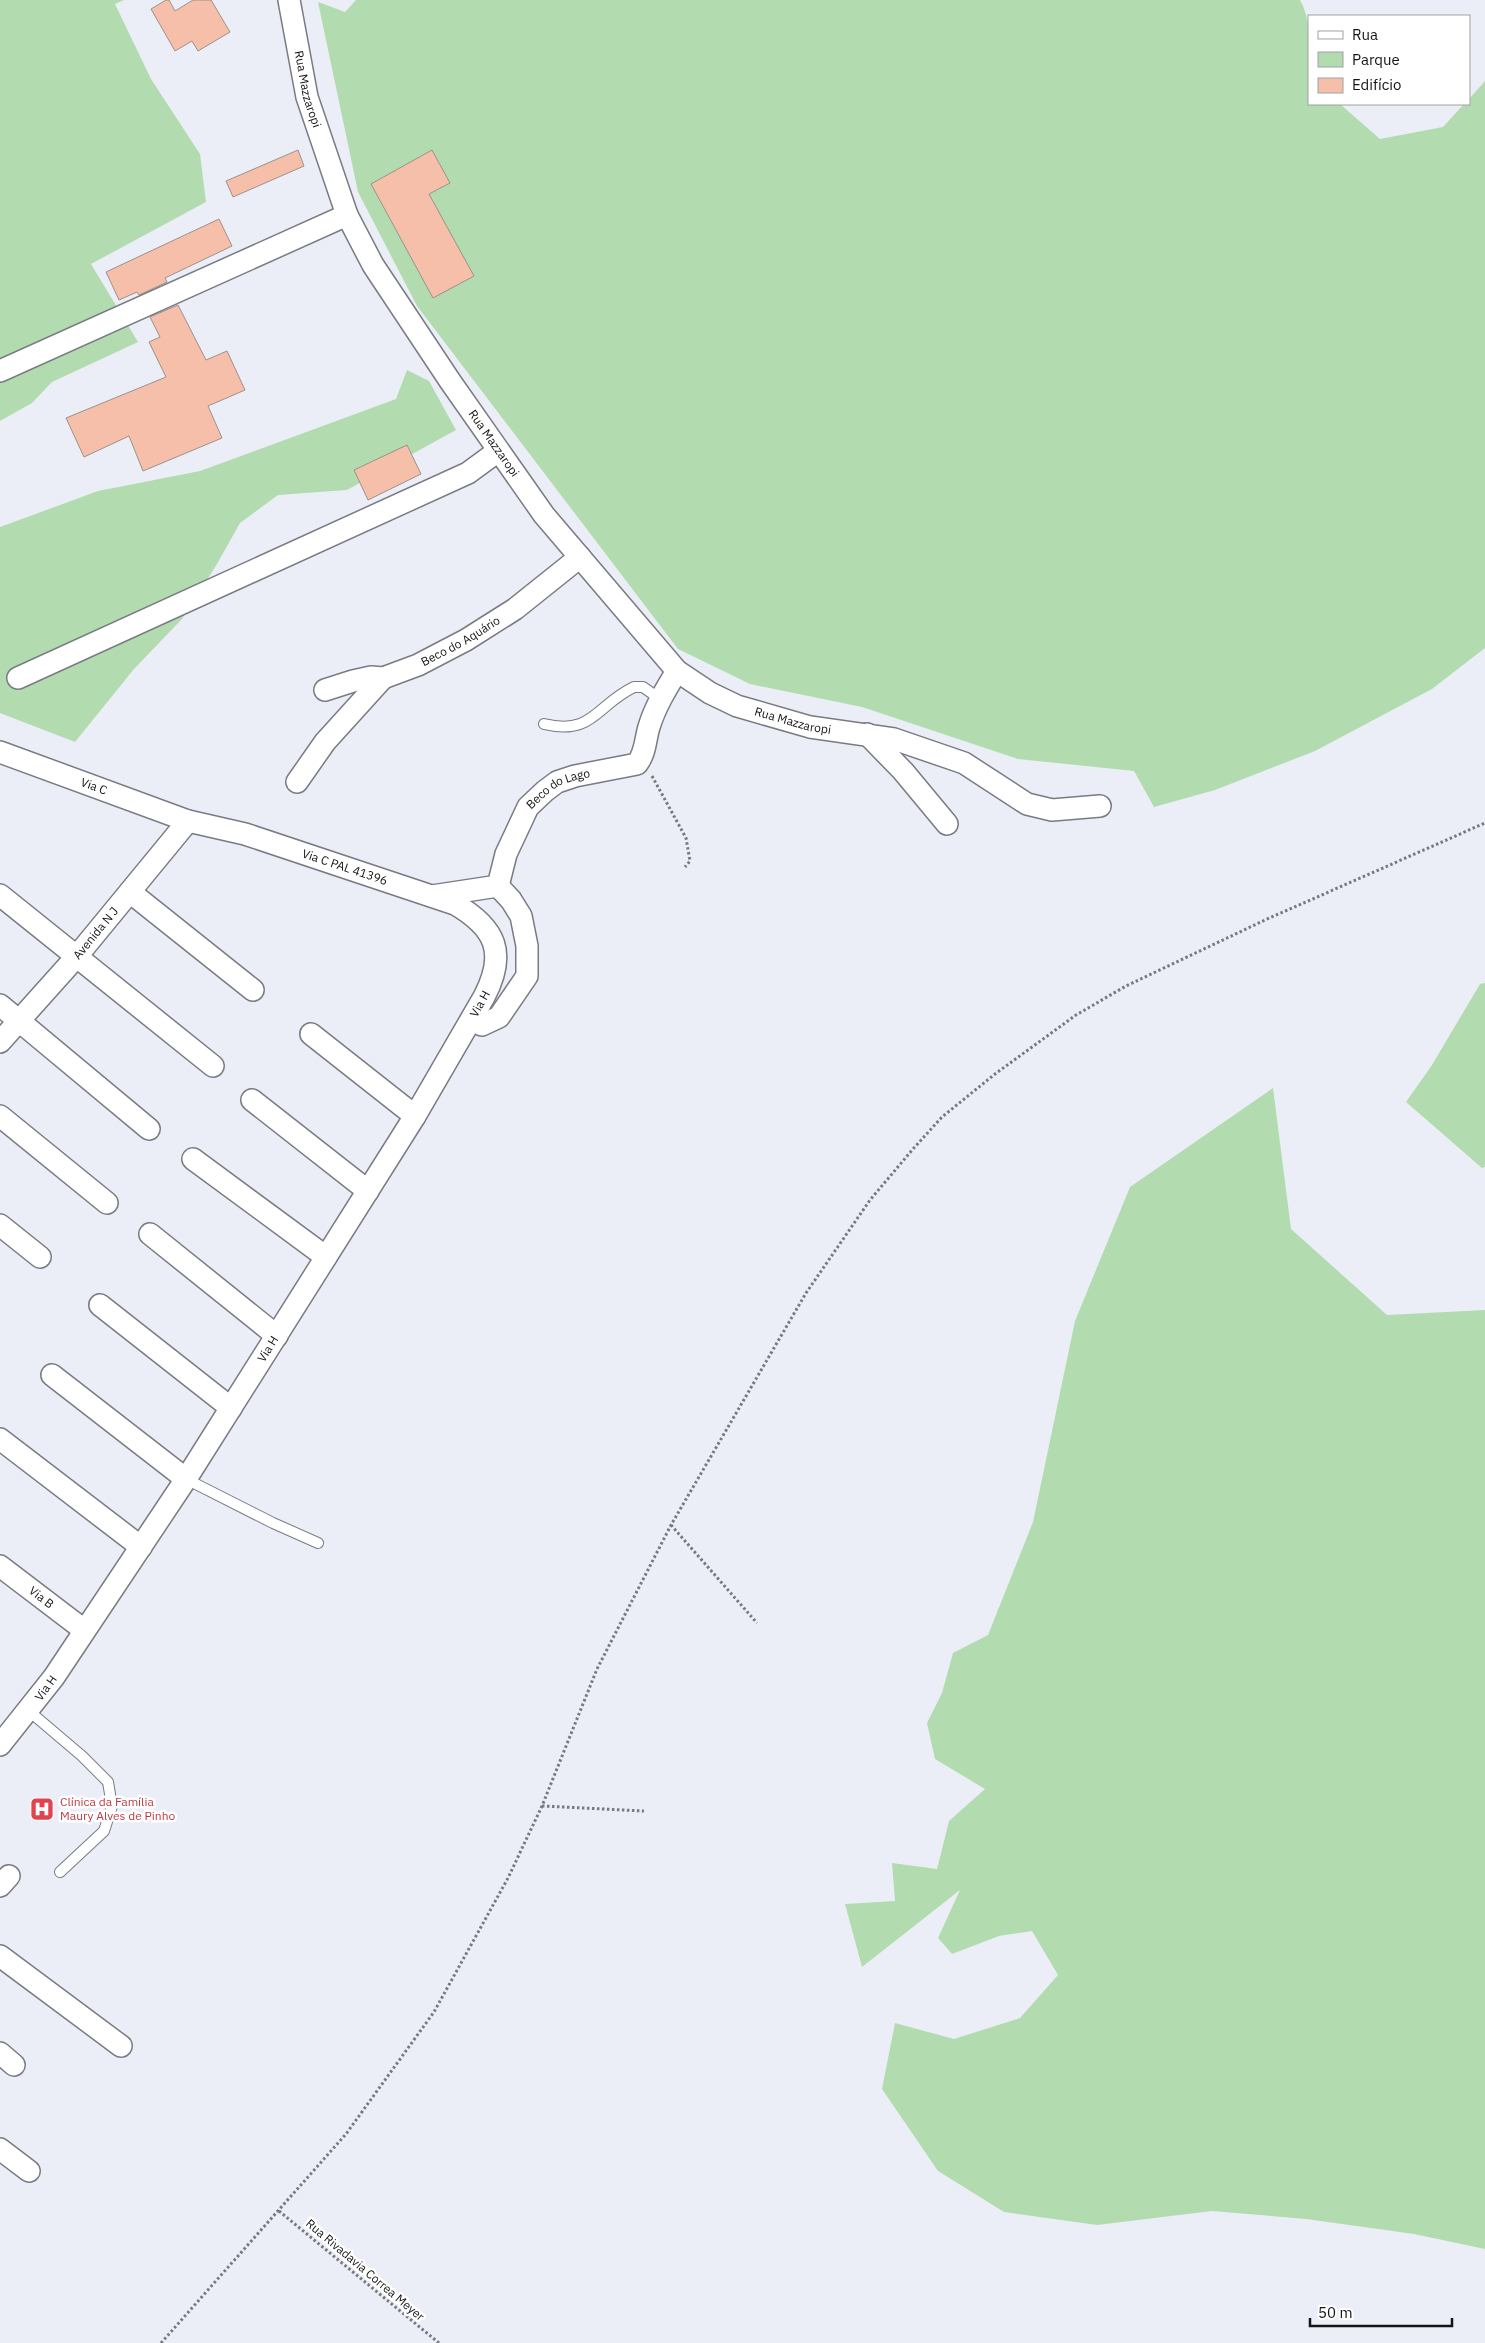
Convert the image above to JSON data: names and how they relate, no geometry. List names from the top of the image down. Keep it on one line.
{"streets":{"street":["Rua Mazzaropi","Beco do Aquário","Via C","Beco do Lago","Via C PAL 41396","Avenida N J","Via H","Via B"],"path":["Rua Rivadavia Correa Meyer"]},"crossings":[["Rua Mazzaropi","Beco do Aquário"],["Via C","Via C PAL 41396"],["Via C","Avenida N J"],["Via C PAL 41396","Avenida N J"],["Via C PAL 41396","Via H"],["Via H","Via B"]],"places":{"hospital":["Clínica da Família Maury Alves de Pinho"]},"legend":["Rua","Parque","Edifício"],"scale_bar":"50 m"}
